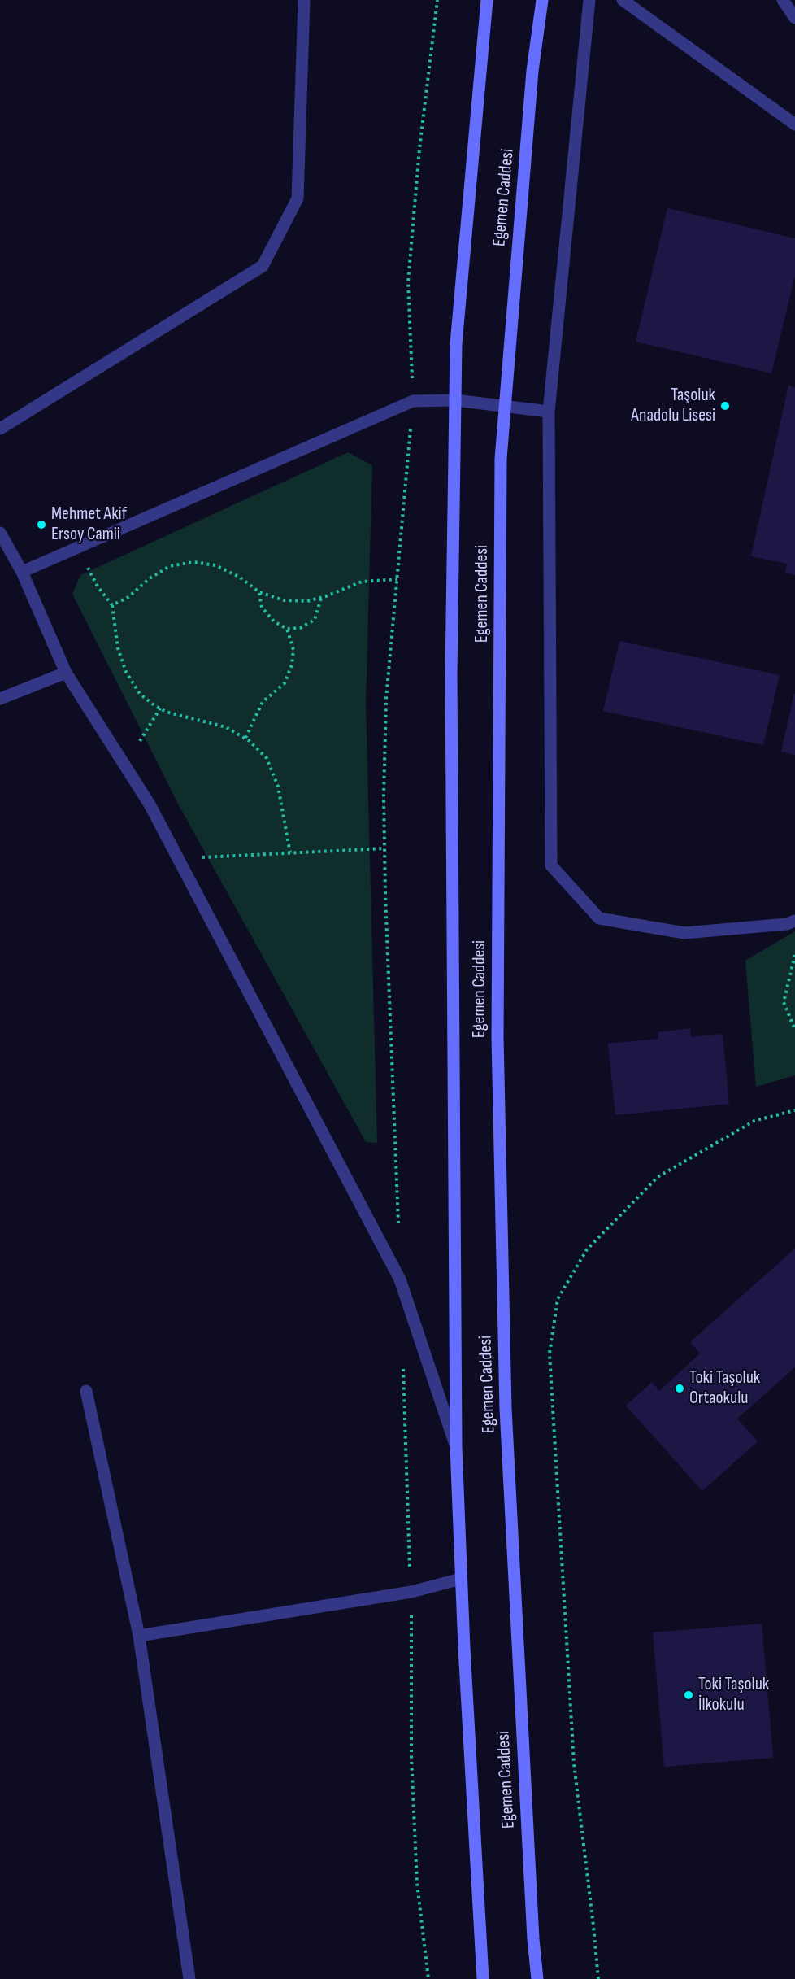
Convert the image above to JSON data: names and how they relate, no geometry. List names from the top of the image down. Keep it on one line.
{"streets":{"main road":["Egemen Caddesi"]},"places":["Taşoluk Anadolu Lisesi","Mehmet Akif Ersoy Camii","Toki Taşoluk Ortaokulu","Toki Taşoluk İlkokulu"]}
